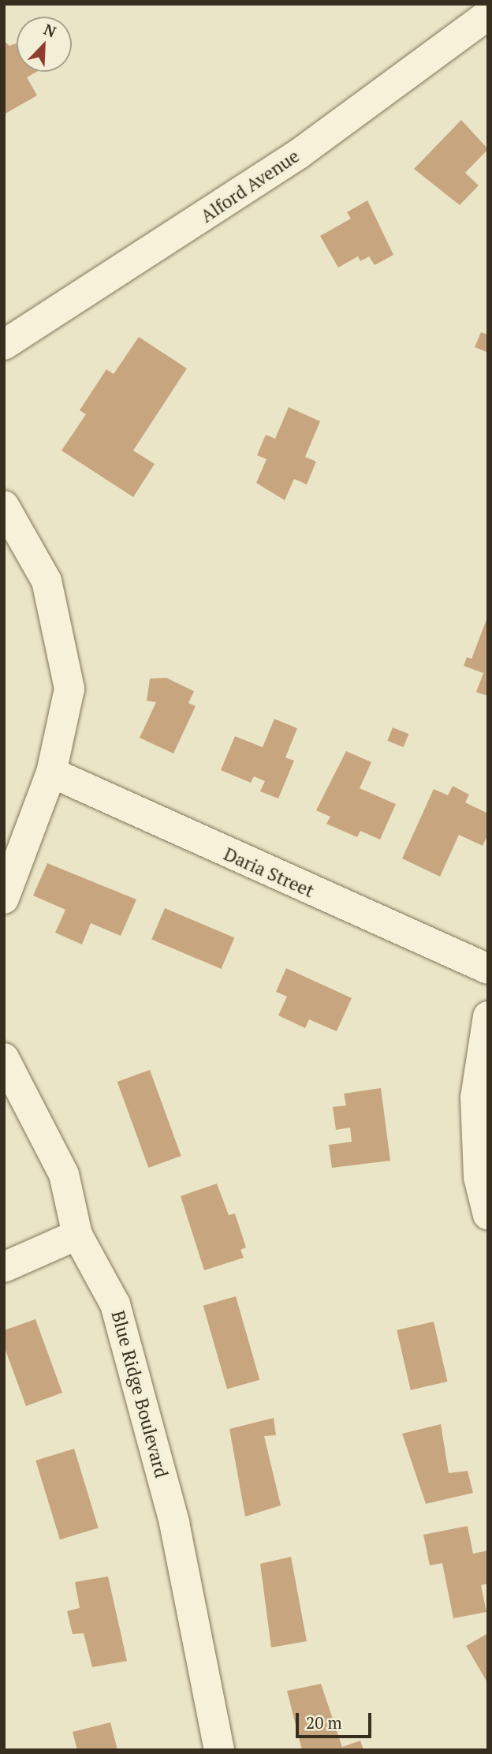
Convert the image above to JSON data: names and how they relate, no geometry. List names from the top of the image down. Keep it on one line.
{"streets":{"street":["Alford Avenue","Daria Street","Blue Ridge Boulevard"]},"scale_bar":"20 m","north":"top right"}
